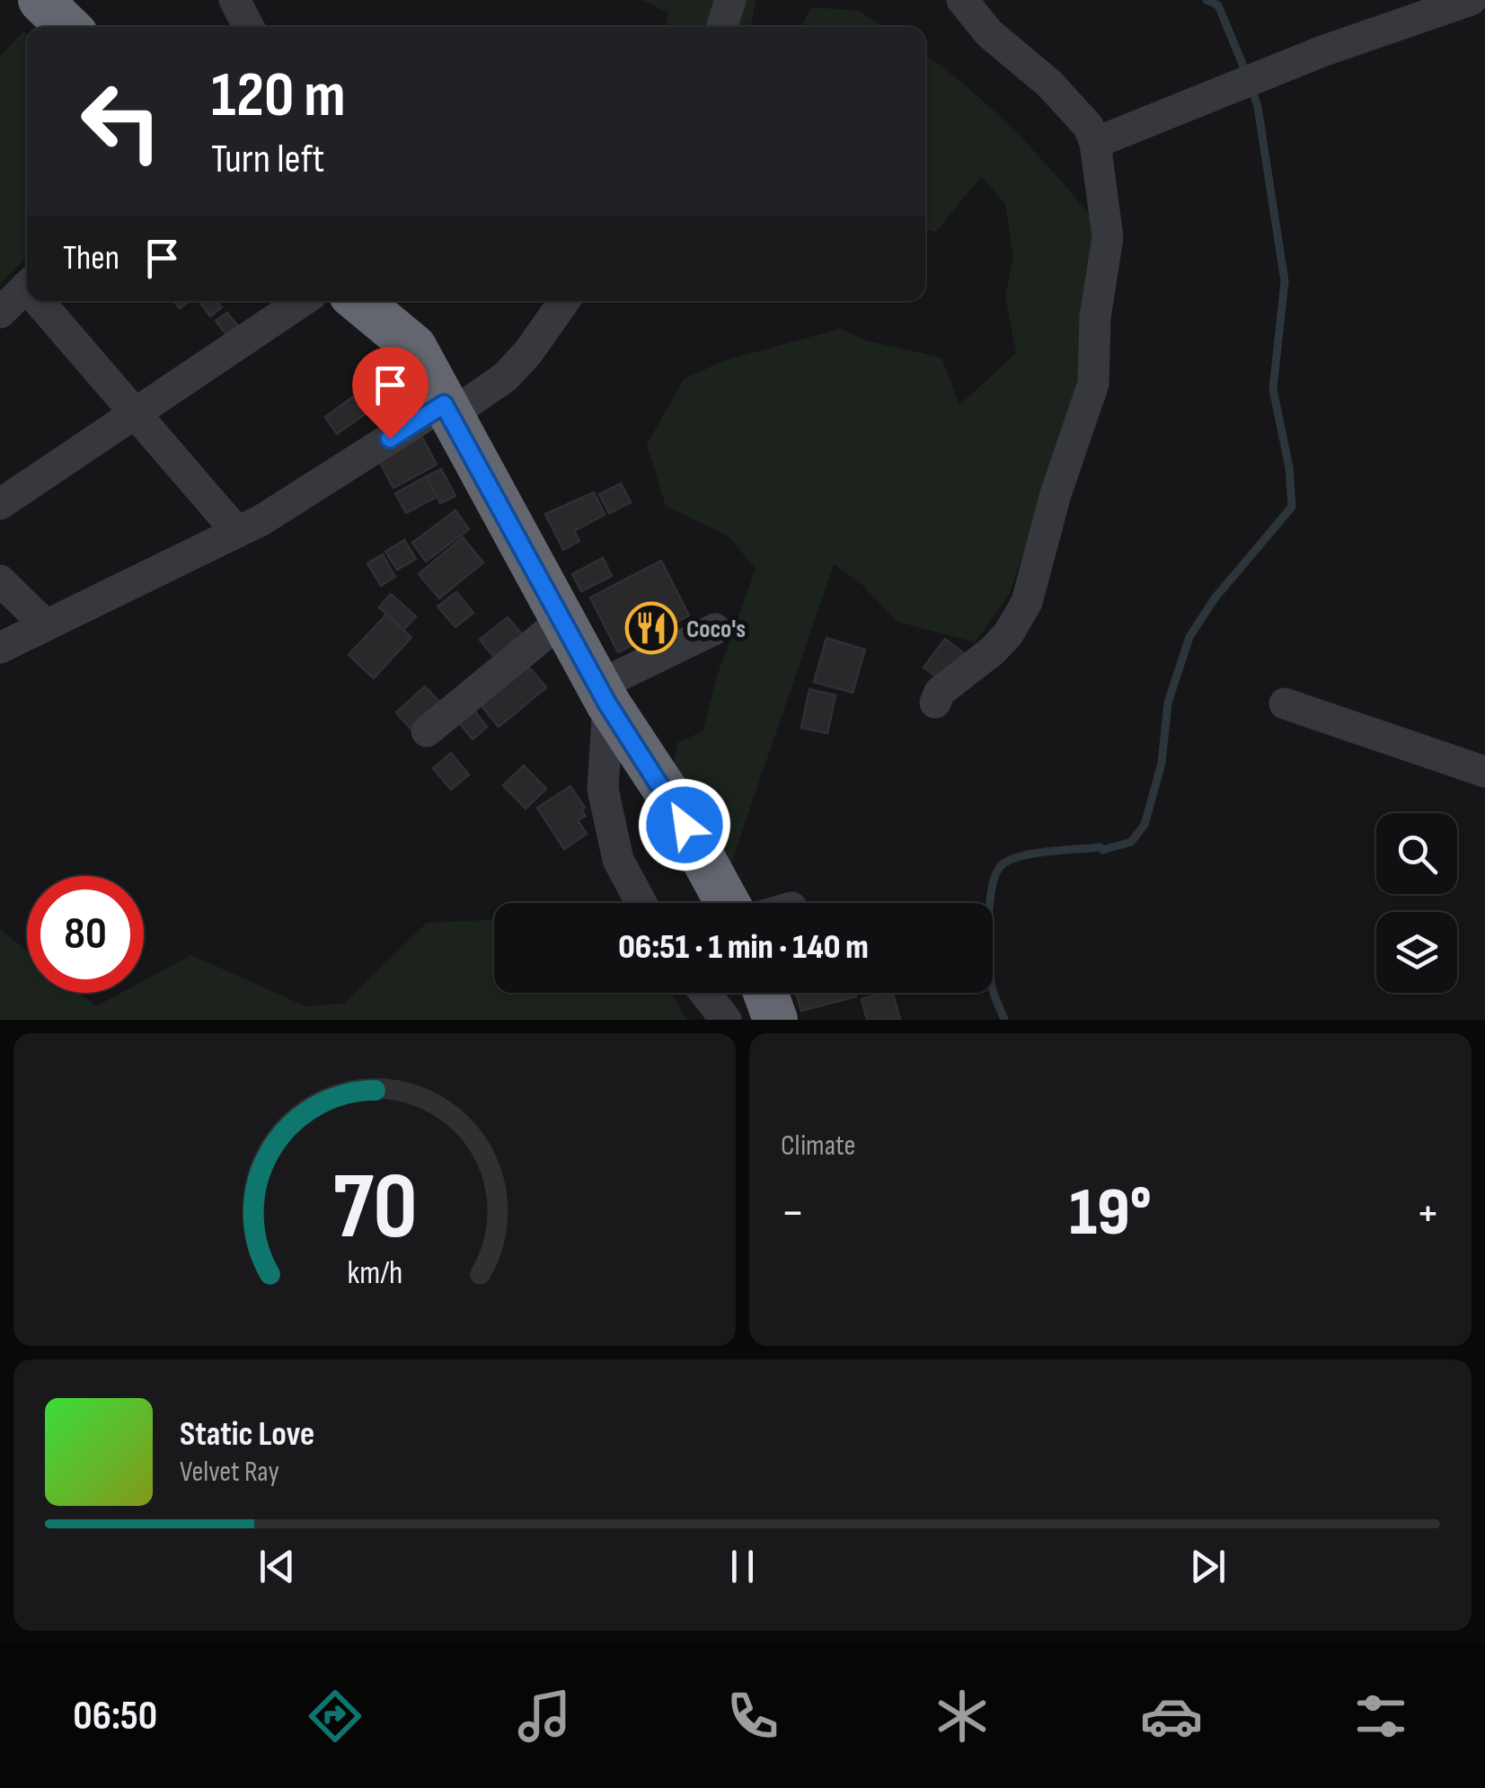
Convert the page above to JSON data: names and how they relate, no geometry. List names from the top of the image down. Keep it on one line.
{"places":{"restaurant":["Coco's"]},"page":{"turn":["120 m","Turn left"],"then":"Then","limit":"80","trip":"06:51 · 1 min · 140 m","tile":"Climate","heat":["−","19°","+"],"song":["Static Love","Velvet Ray"],"tabs":"06:50","gauge":["70","km/h"]}}
